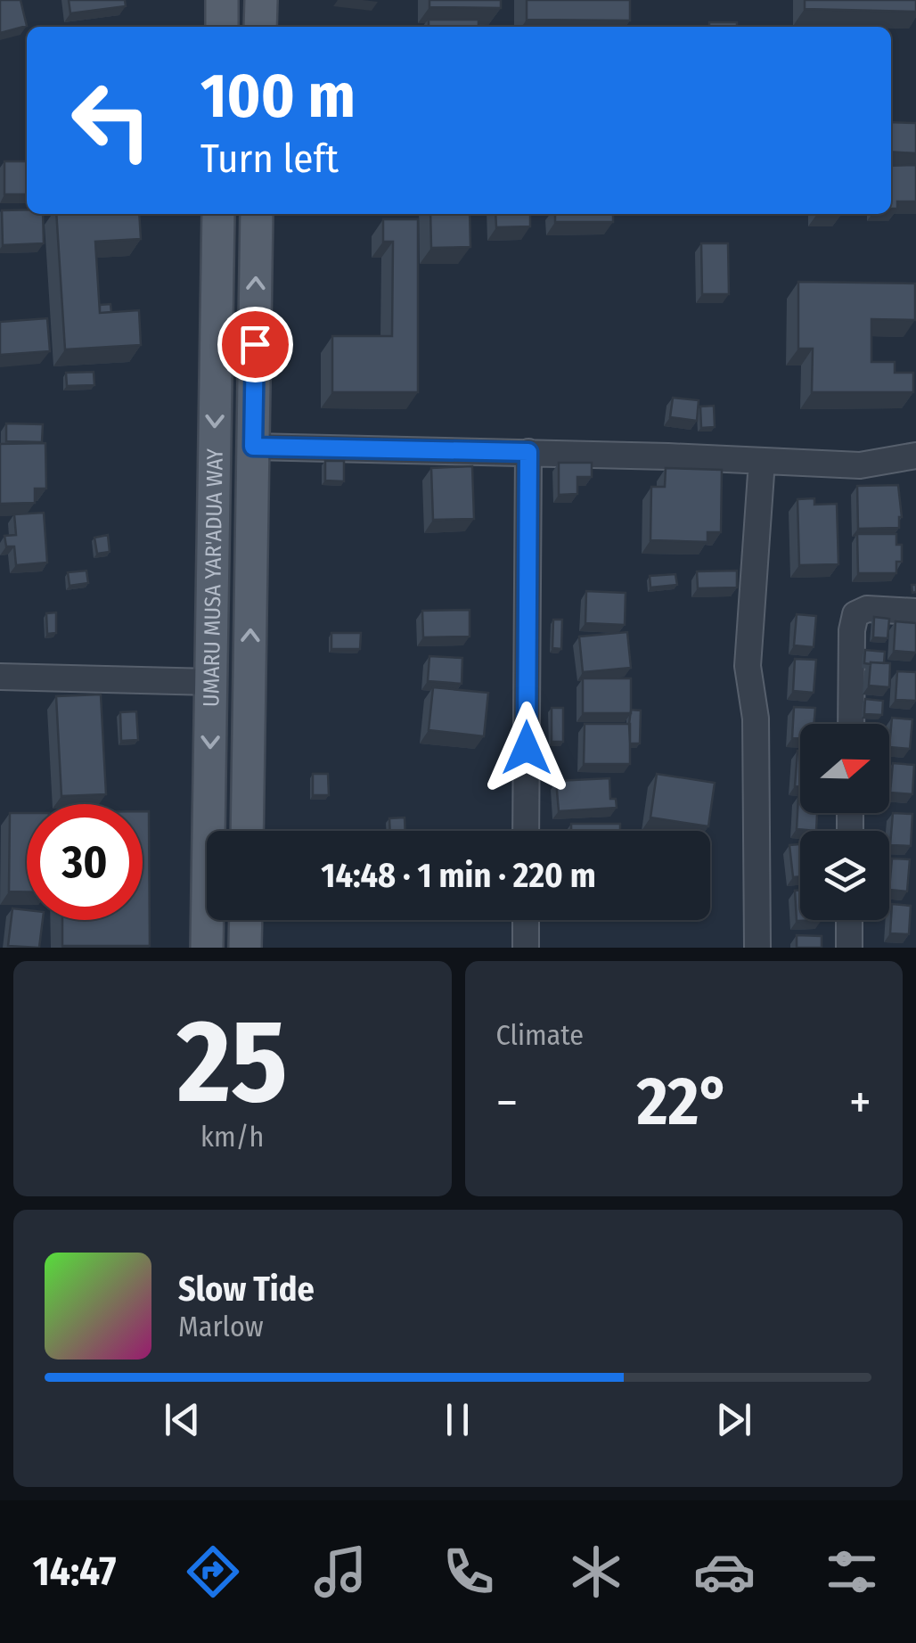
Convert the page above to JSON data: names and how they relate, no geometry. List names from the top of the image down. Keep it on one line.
{"streets":{"main road":["UMARU MUSA YAR'ADUA WAY"]},"north":"right","page":{"turn":["100 m","Turn left"],"limit":"30","trip":"14:48 · 1 min · 220 m","tile":[["25","km/h"],"Climate"],"heat":["−","22°","+"],"song":["Slow Tide","Marlow"],"tabs":"14:47"}}
